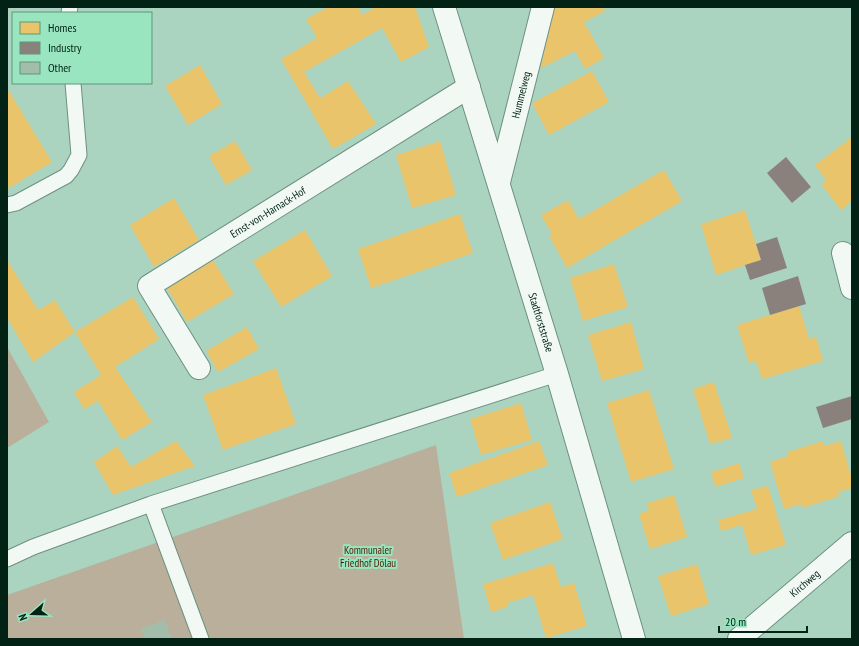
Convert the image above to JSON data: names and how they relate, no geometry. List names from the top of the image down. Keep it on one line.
{"streets":{"street":["Hummelweg","Ernst-von-Harnack-Hof","Stadtforststraße","Kirchweg"]},"crossings":[["Hummelweg","Stadtforststraße"],["Ernst-von-Harnack-Hof","Stadtforststraße"]],"parks":["Kommunaler Friedhof Dölau"],"legend":["Homes","Industry","Other"],"scale_bar":"20 m","north":"left"}
